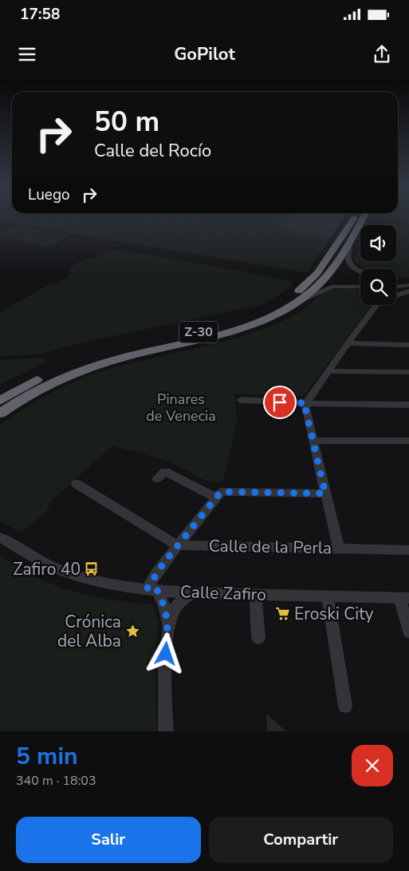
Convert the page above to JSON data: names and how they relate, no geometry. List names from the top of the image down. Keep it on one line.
{"streets":{"highway":["Z-30"],"street":["Calle de la Perla","Calle Zafiro"]},"parks":["Pinares de Venecia"],"places":{"bus stop":["Zafiro 40"],"supermarket":["Eroski City"],"place":["Crónica del Alba"]},"page":{"status":"17:58","header":"GoPilot","turn":["50 m","Calle del Rocío"],"then":"Luego","heading":["5 min","340 m · 18:03"],"buttons":["Salir","Compartir"]}}
